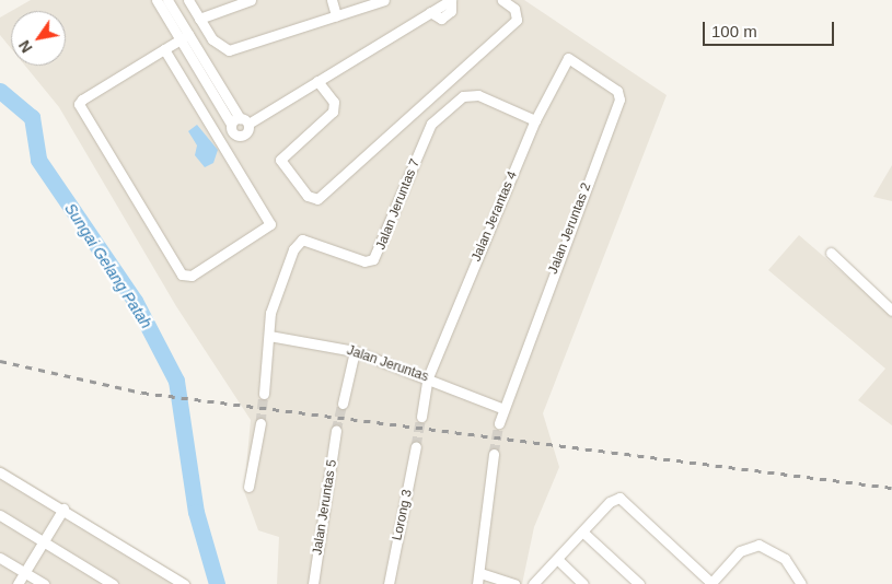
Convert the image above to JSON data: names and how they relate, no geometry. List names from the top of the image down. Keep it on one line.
{"streets":{"street":["Jalan Jeruntas 7","Jalan Jerantas 4","Jalan Jeruntas 2","Jalan Jeruntas","Jalan Jeruntas 5","Lorong 3"]},"crossings":[["Jalan Jeruntas 7","Jalan Jerantas 4"],["Jalan Jeruntas 7","Jalan Jeruntas"],["Jalan Jerantas 4","Jalan Jeruntas 2"],["Jalan Jerantas 4","Jalan Jeruntas"],["Jalan Jeruntas 2","Jalan Jeruntas"]],"water":["Sungai Gelang Patah"],"scale_bar":"100 m","north":"bottom left"}
